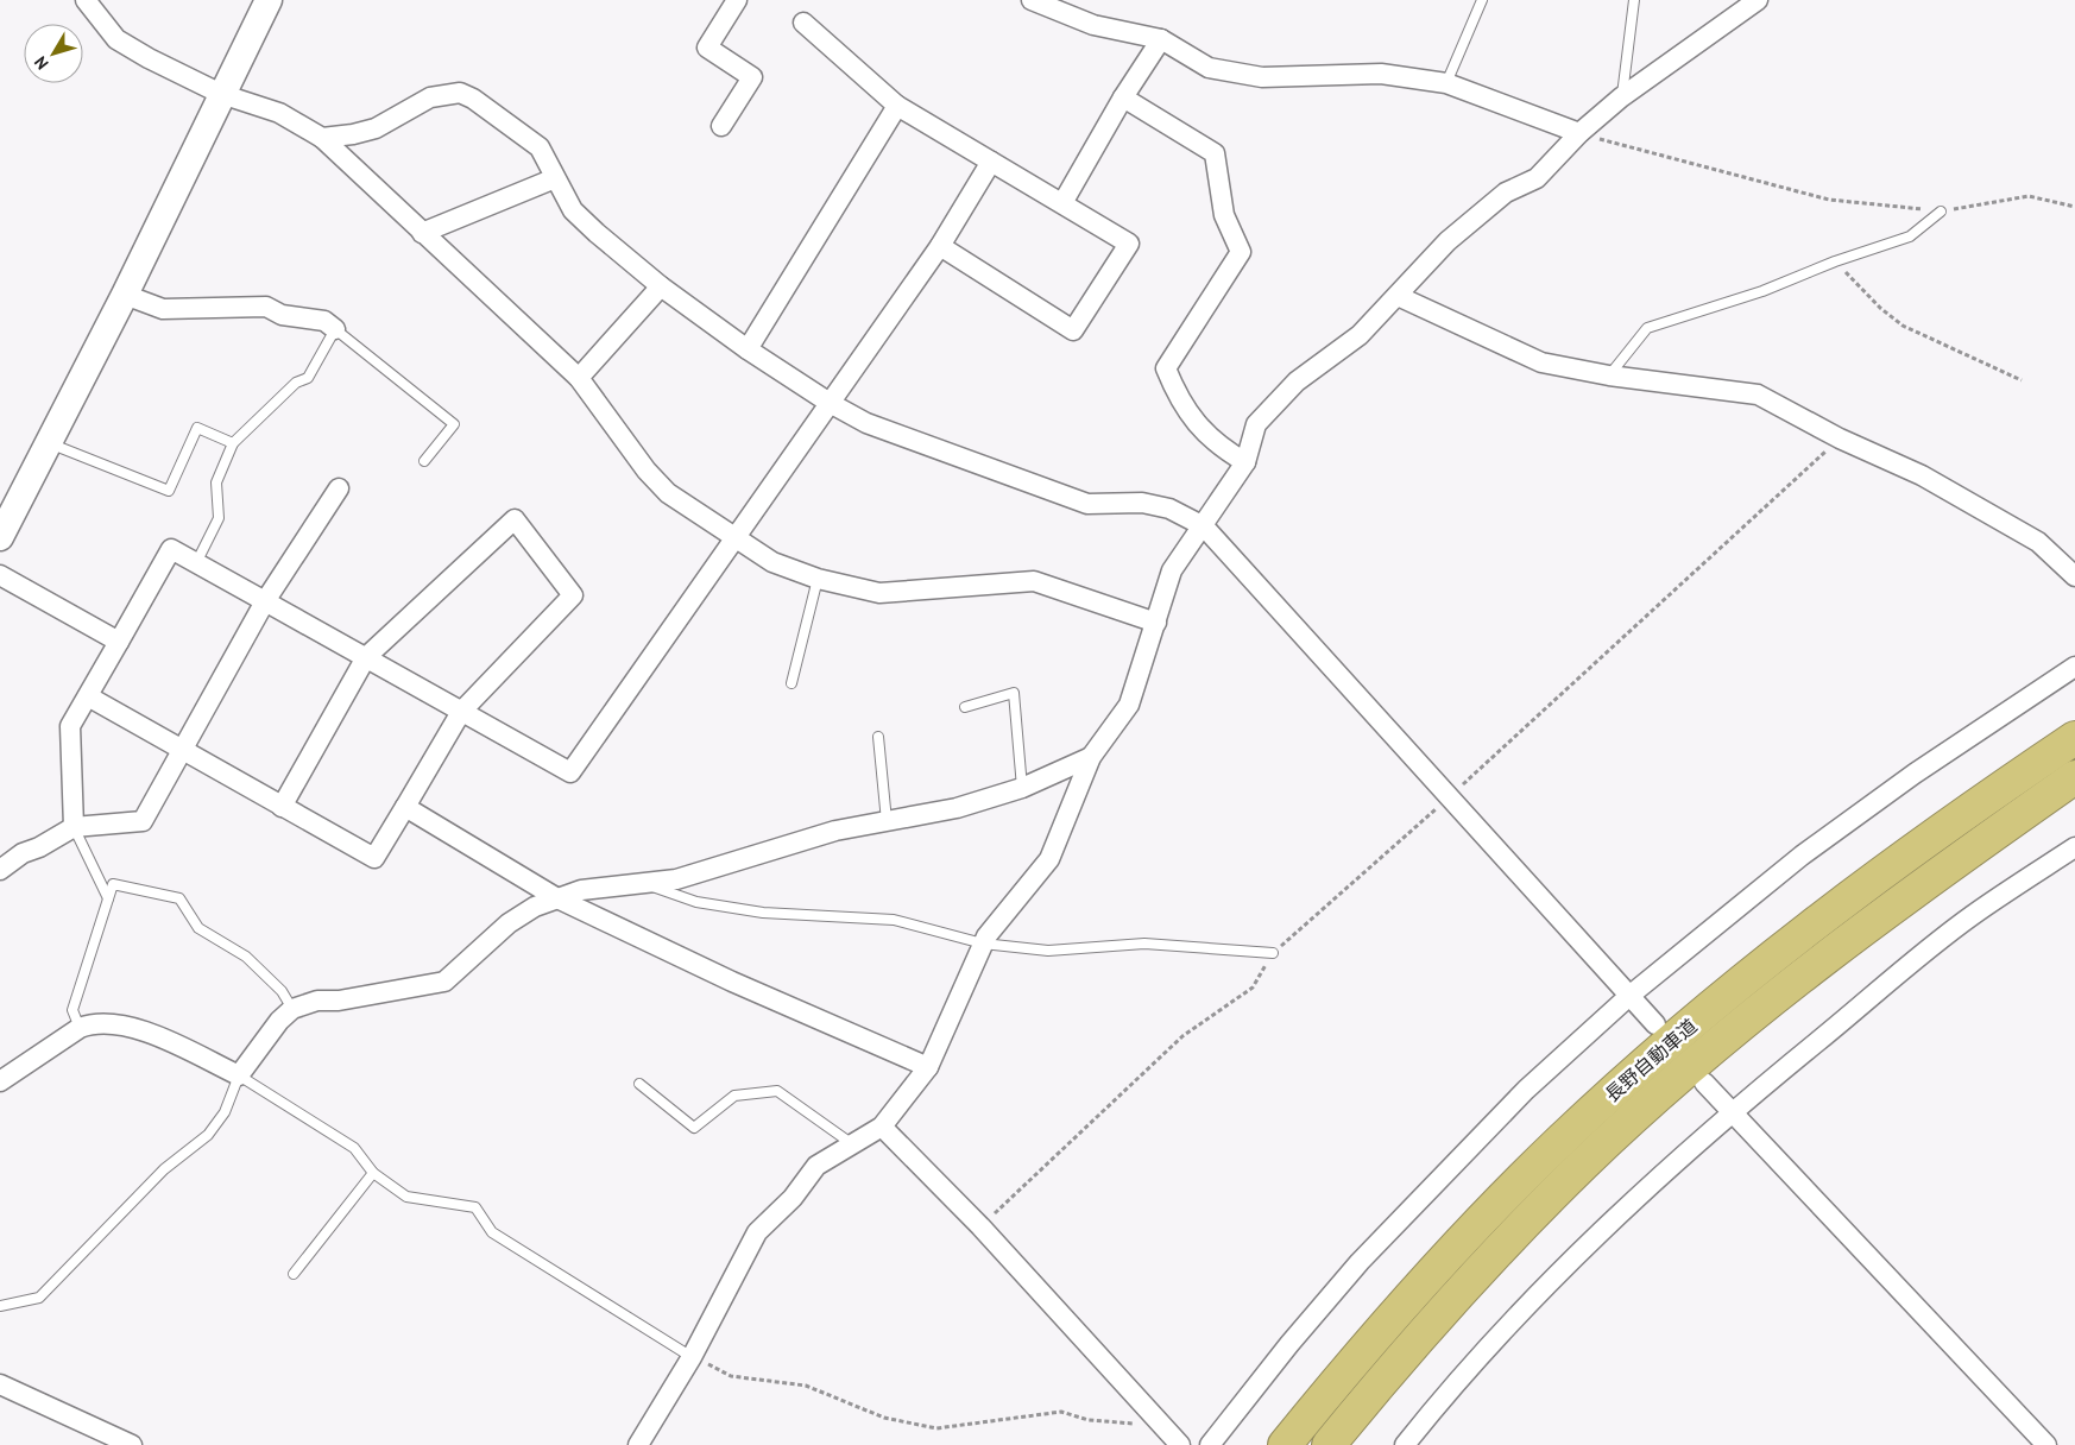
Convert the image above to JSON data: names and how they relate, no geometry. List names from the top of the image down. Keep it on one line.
{"streets":{"highway":["長野自動車道"]},"north":"bottom left"}
